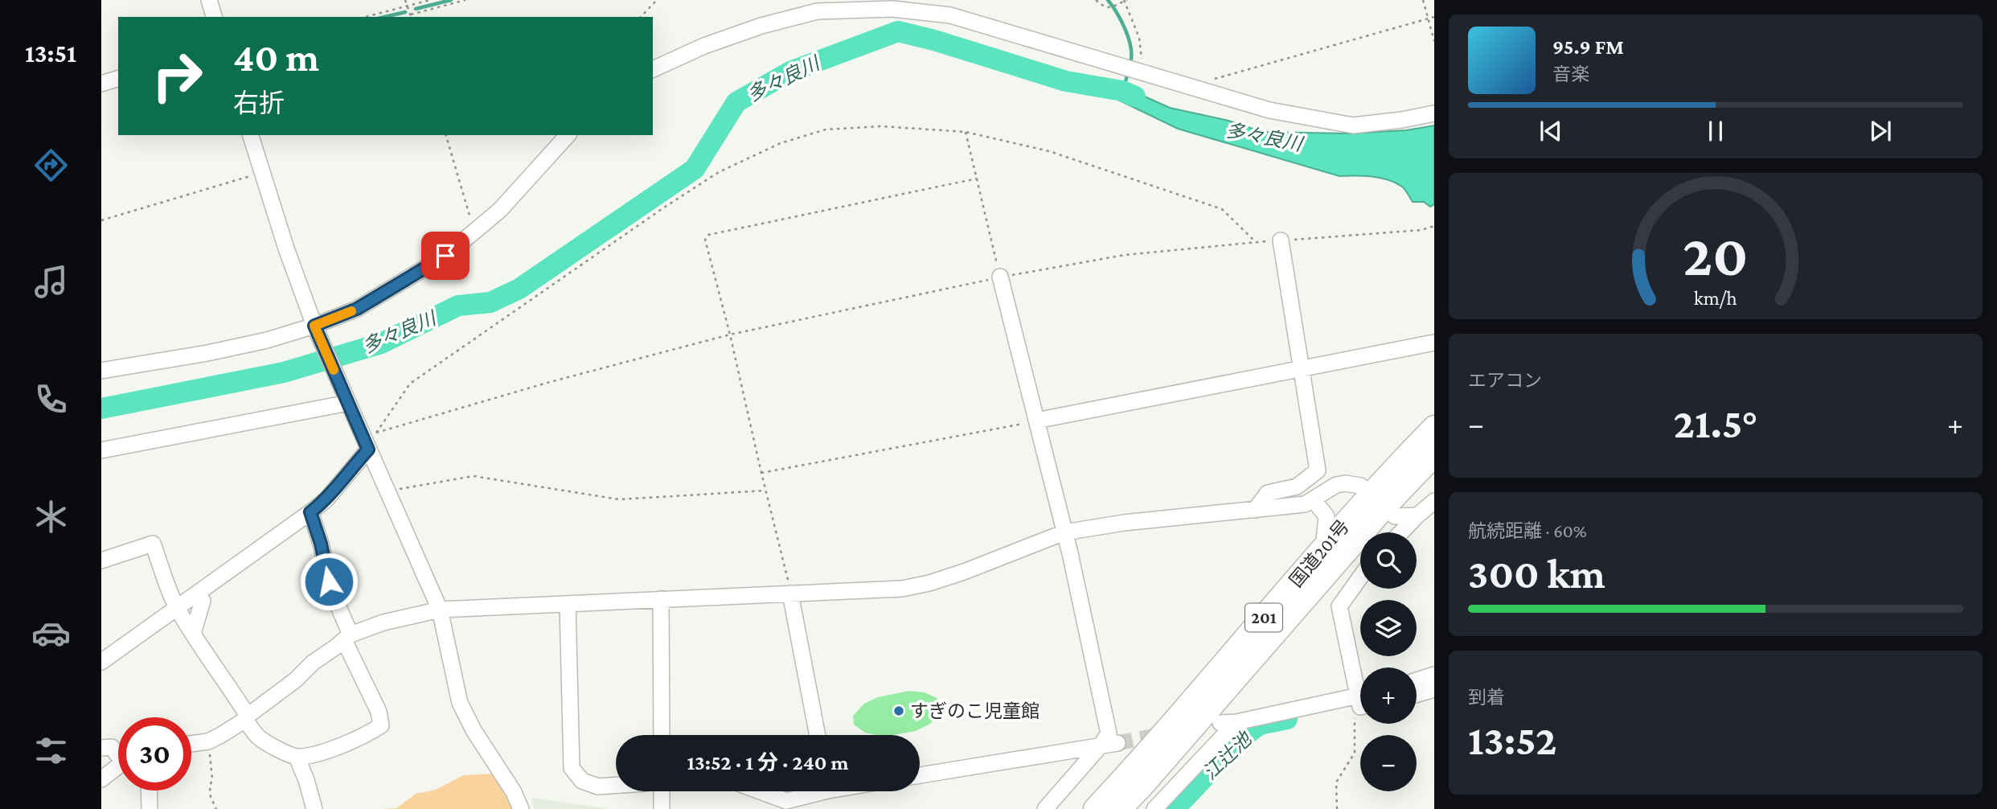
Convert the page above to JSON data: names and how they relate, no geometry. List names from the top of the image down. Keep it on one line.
{"streets":{"highway":["国道201号","201"]},"water":["多々良川","江辻池"],"places":["すぎのこ児童館"],"page":{"tabs":"13:51","turn":["40 m","右折"],"song":["95.9 FM","音楽"],"tile":["エアコン",["航続距離 · 60%","300 km"],["到着","13:52"]],"heat":["−","21.5°","+"],"map_buttons":["+","−"],"limit":"30","trip":"13:52 · 1 分 · 240 m","gauge":["20","km/h"]}}
